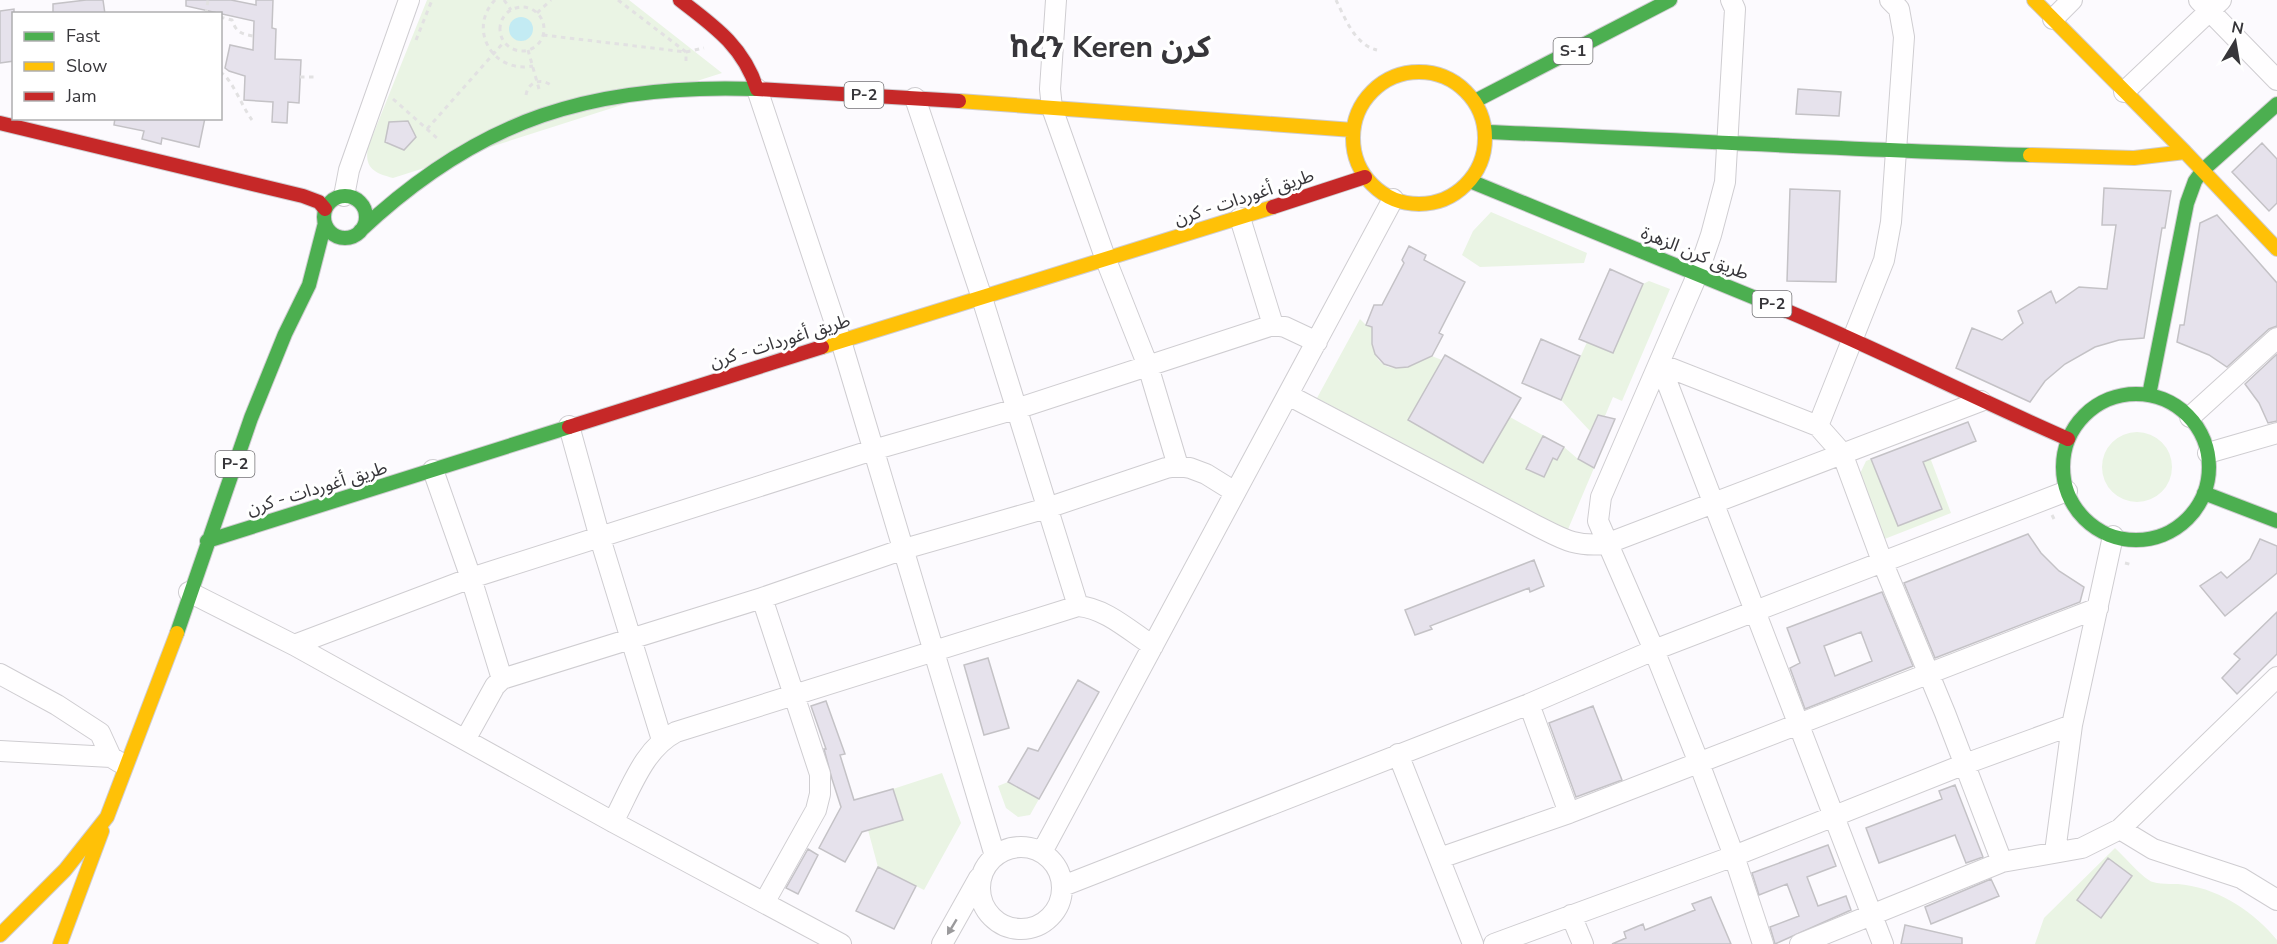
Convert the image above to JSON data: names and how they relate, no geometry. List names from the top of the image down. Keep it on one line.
{"streets":{"main road":["S-1","P-2","طريق أغوردات - كرن","طريق كرن الزهرة"]},"crossings":[["S-1","طريق أغوردات - كرن"],["S-1","طريق كرن الزهرة"],["P-2","طريق أغوردات - كرن"],["طريق أغوردات - كرن","طريق كرن الزهرة"]],"districts":["ከረን Keren كرن"],"legend":["Fast","Slow","Jam"],"north":"top"}
